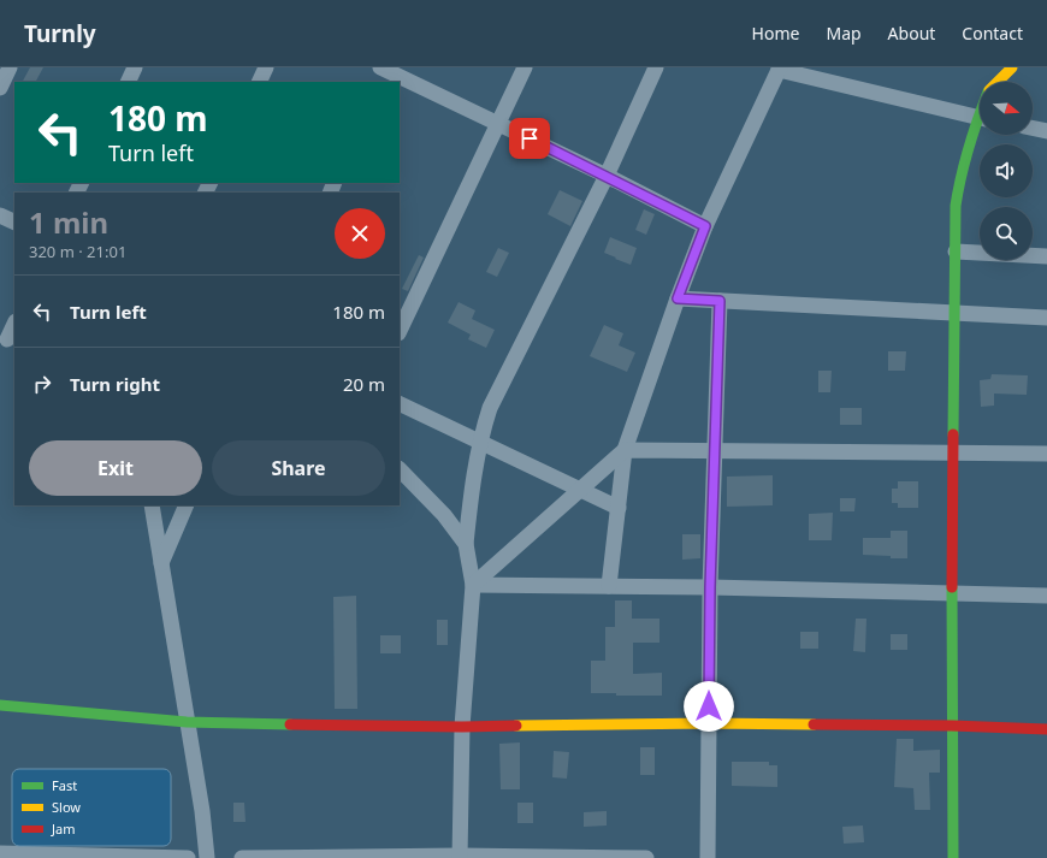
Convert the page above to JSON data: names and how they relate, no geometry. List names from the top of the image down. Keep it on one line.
{"legend":["Fast","Slow","Jam"],"north":"right","page":{"header":"Turnly","nav":["Home","Map","About","Contact"],"turn":["180 m","Turn left"],"heading":["1 min","320 m · 21:01"],"list":[{"name":"Turn left","value":"180 m"},{"name":"Turn right","value":"20 m"}],"buttons":["Exit","Share"]}}
